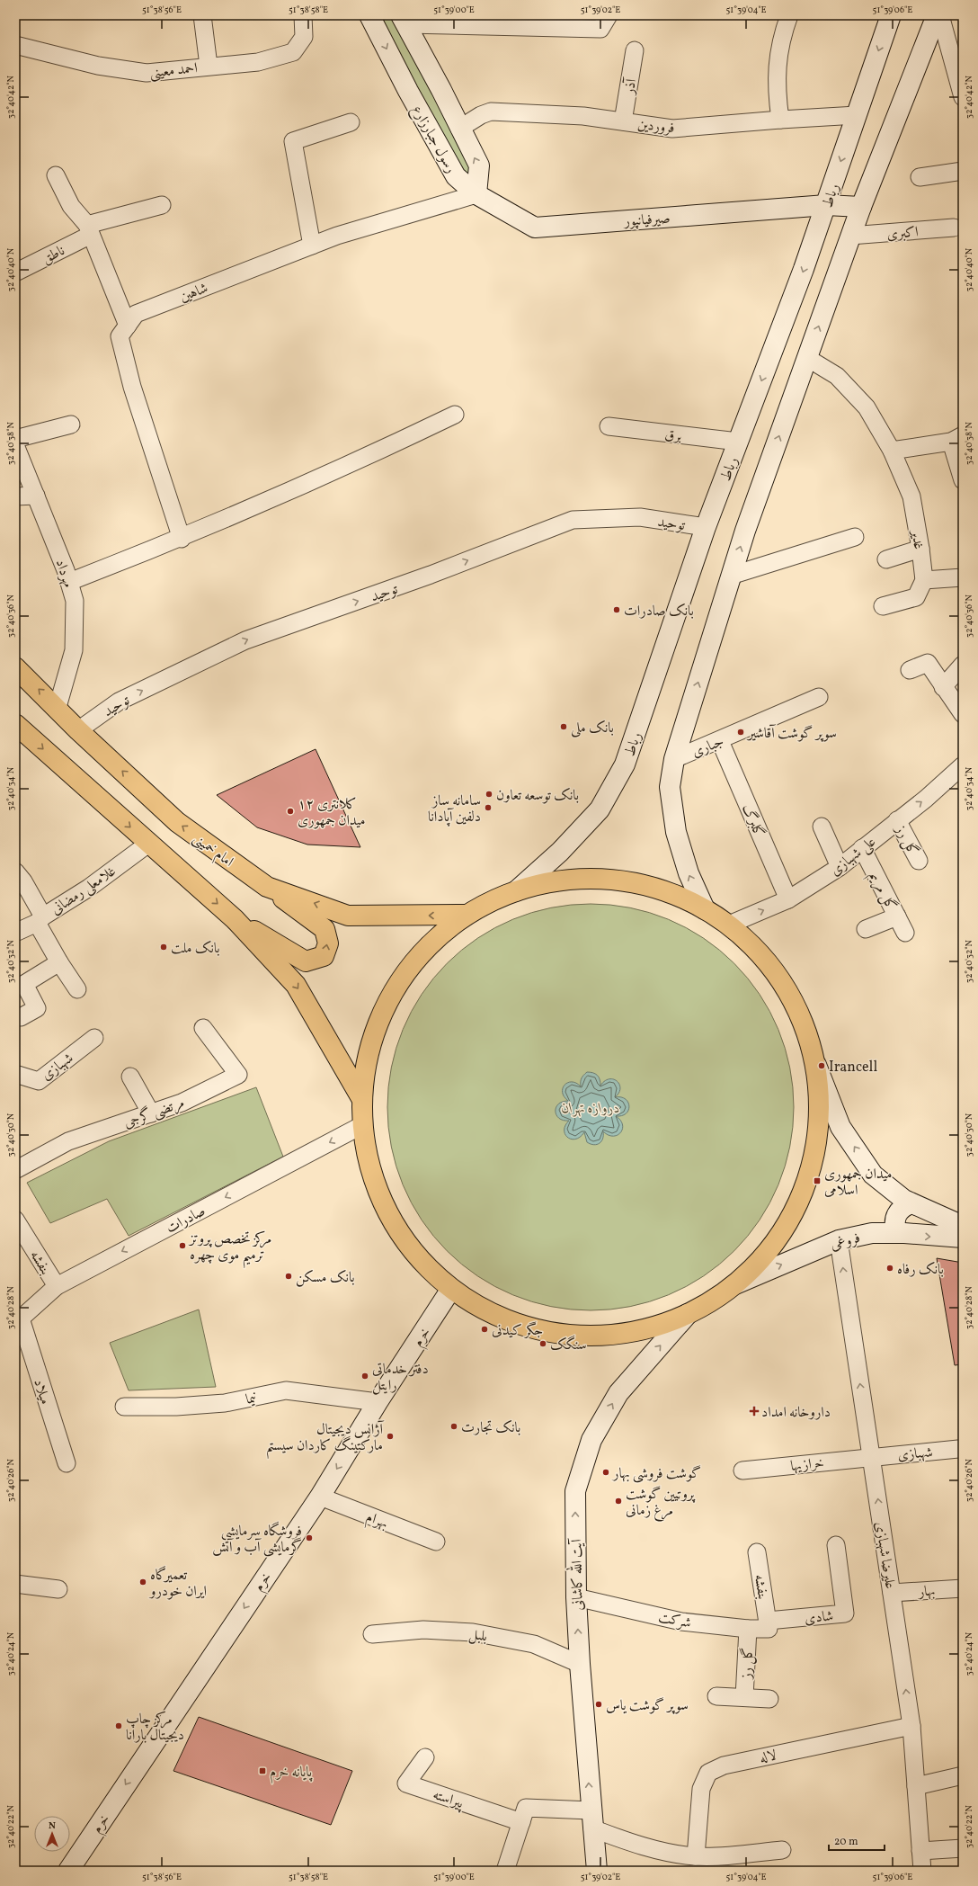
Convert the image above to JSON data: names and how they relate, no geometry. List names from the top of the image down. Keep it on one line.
{"streets":{"main road":["رسول جبارزارع","رباط","صیرفیانپور","امام خمینی","فروغی","خرم","آیت الله کاشانی"],"street":["احمد معینی","آذر","فروردین","اکبری","ناطق","شاهین","برق","توحید","غدیر","مهرداد","جباری","گلبرگ","گل رز","علی شهبازی","غلامعلی رمضانی","گل مریم","شهبازی","مرتضی گرجی","صادرات","بنفشه","میلاد","نیما","خرازیها","بهرام","علیرضا شهبازی","بهار","شادی","شرکت","بلبل","لاله","پیراسته"]},"crossings":[["آذر","فروردین"],["فروردین","رسول جبارزارع"],["فروردین","رباط"],["رسول جبارزارع","صیرفیانپور"],["رسول جبارزارع","شاهین"],["رباط","صیرفیانپور"],["رباط","برق"],["رباط","توحید"],["صیرفیانپور","شاهین"],["توحید","امام خمینی"],["مهرداد","امام خمینی"],["جباری","گلبرگ"],["گلبرگ","علی شهبازی"],["گل رز","علی شهبازی"],["گل رز","شرکت"],["علی شهبازی","گل مریم"],["شهبازی","خرازیها"],["شهبازی","علیرضا شهبازی"],["صادرات","بنفشه"],["صادرات","میلاد"],["فروغی","علیرضا شهبازی"],["بنفشه","شادی"],["بنفشه","شرکت"],["خرم","نیما"],["خرم","بهرام"],["خرازیها","علیرضا شهبازی"],["علیرضا شهبازی","بهار"],["علیرضا شهبازی","لاله"],["آیت الله کاشانی","شرکت"],["آیت الله کاشانی","بلبل"],["شادی","شرکت"]],"one_way":["علی شهبازی","صادرات","فروغی","خرم","علیرضا شهبازی","آیت الله کاشانی"],"parks":["دروازه تهران"],"places":{"other":["بانک صادرات","بانک ملی","سوپر گوشت آقاشیر","بانک توسعه تعاون","سامانه ساز دلفین آپادانا","کلانتری ۱۲ میدان جمهوری","بانک ملت","Irancell","مرکز تخصص پروتز ترمیم موی چهره","بانک رفاه","بانک مسکن","جگر کیدنی","سنگک","دفتر خدماتی رایتل","بانک تجارت","آژانس دیجیتال مارکتینگ کاردان سیستم","گوشت فروشی بهار","پروتیین گوشت مرغ زمانی","فروشگاه سرمایشی گرمایشی آب و آتش","تعمیرگاه ایران خودرو","سوپر گوشت یاس","مرکز چاپ دیجیتال بارانا"],"transit":["میدان جمهوری اسلامی","پایانه خرم"],"health":["داروخانه امداد"]},"scale_bar":"20 m","north":"top","coordinates":["51°38'56\"E","51°38'58\"E","51°39'00\"E","51°39'02\"E","51°39'04\"E","51°39'06\"E","32°40'42\"N","32°40'40\"N","32°40'38\"N","32°40'36\"N","32°40'34\"N","32°40'32\"N","32°40'30\"N","32°40'28\"N","32°40'26\"N","32°40'24\"N","32°40'22\"N"]}
